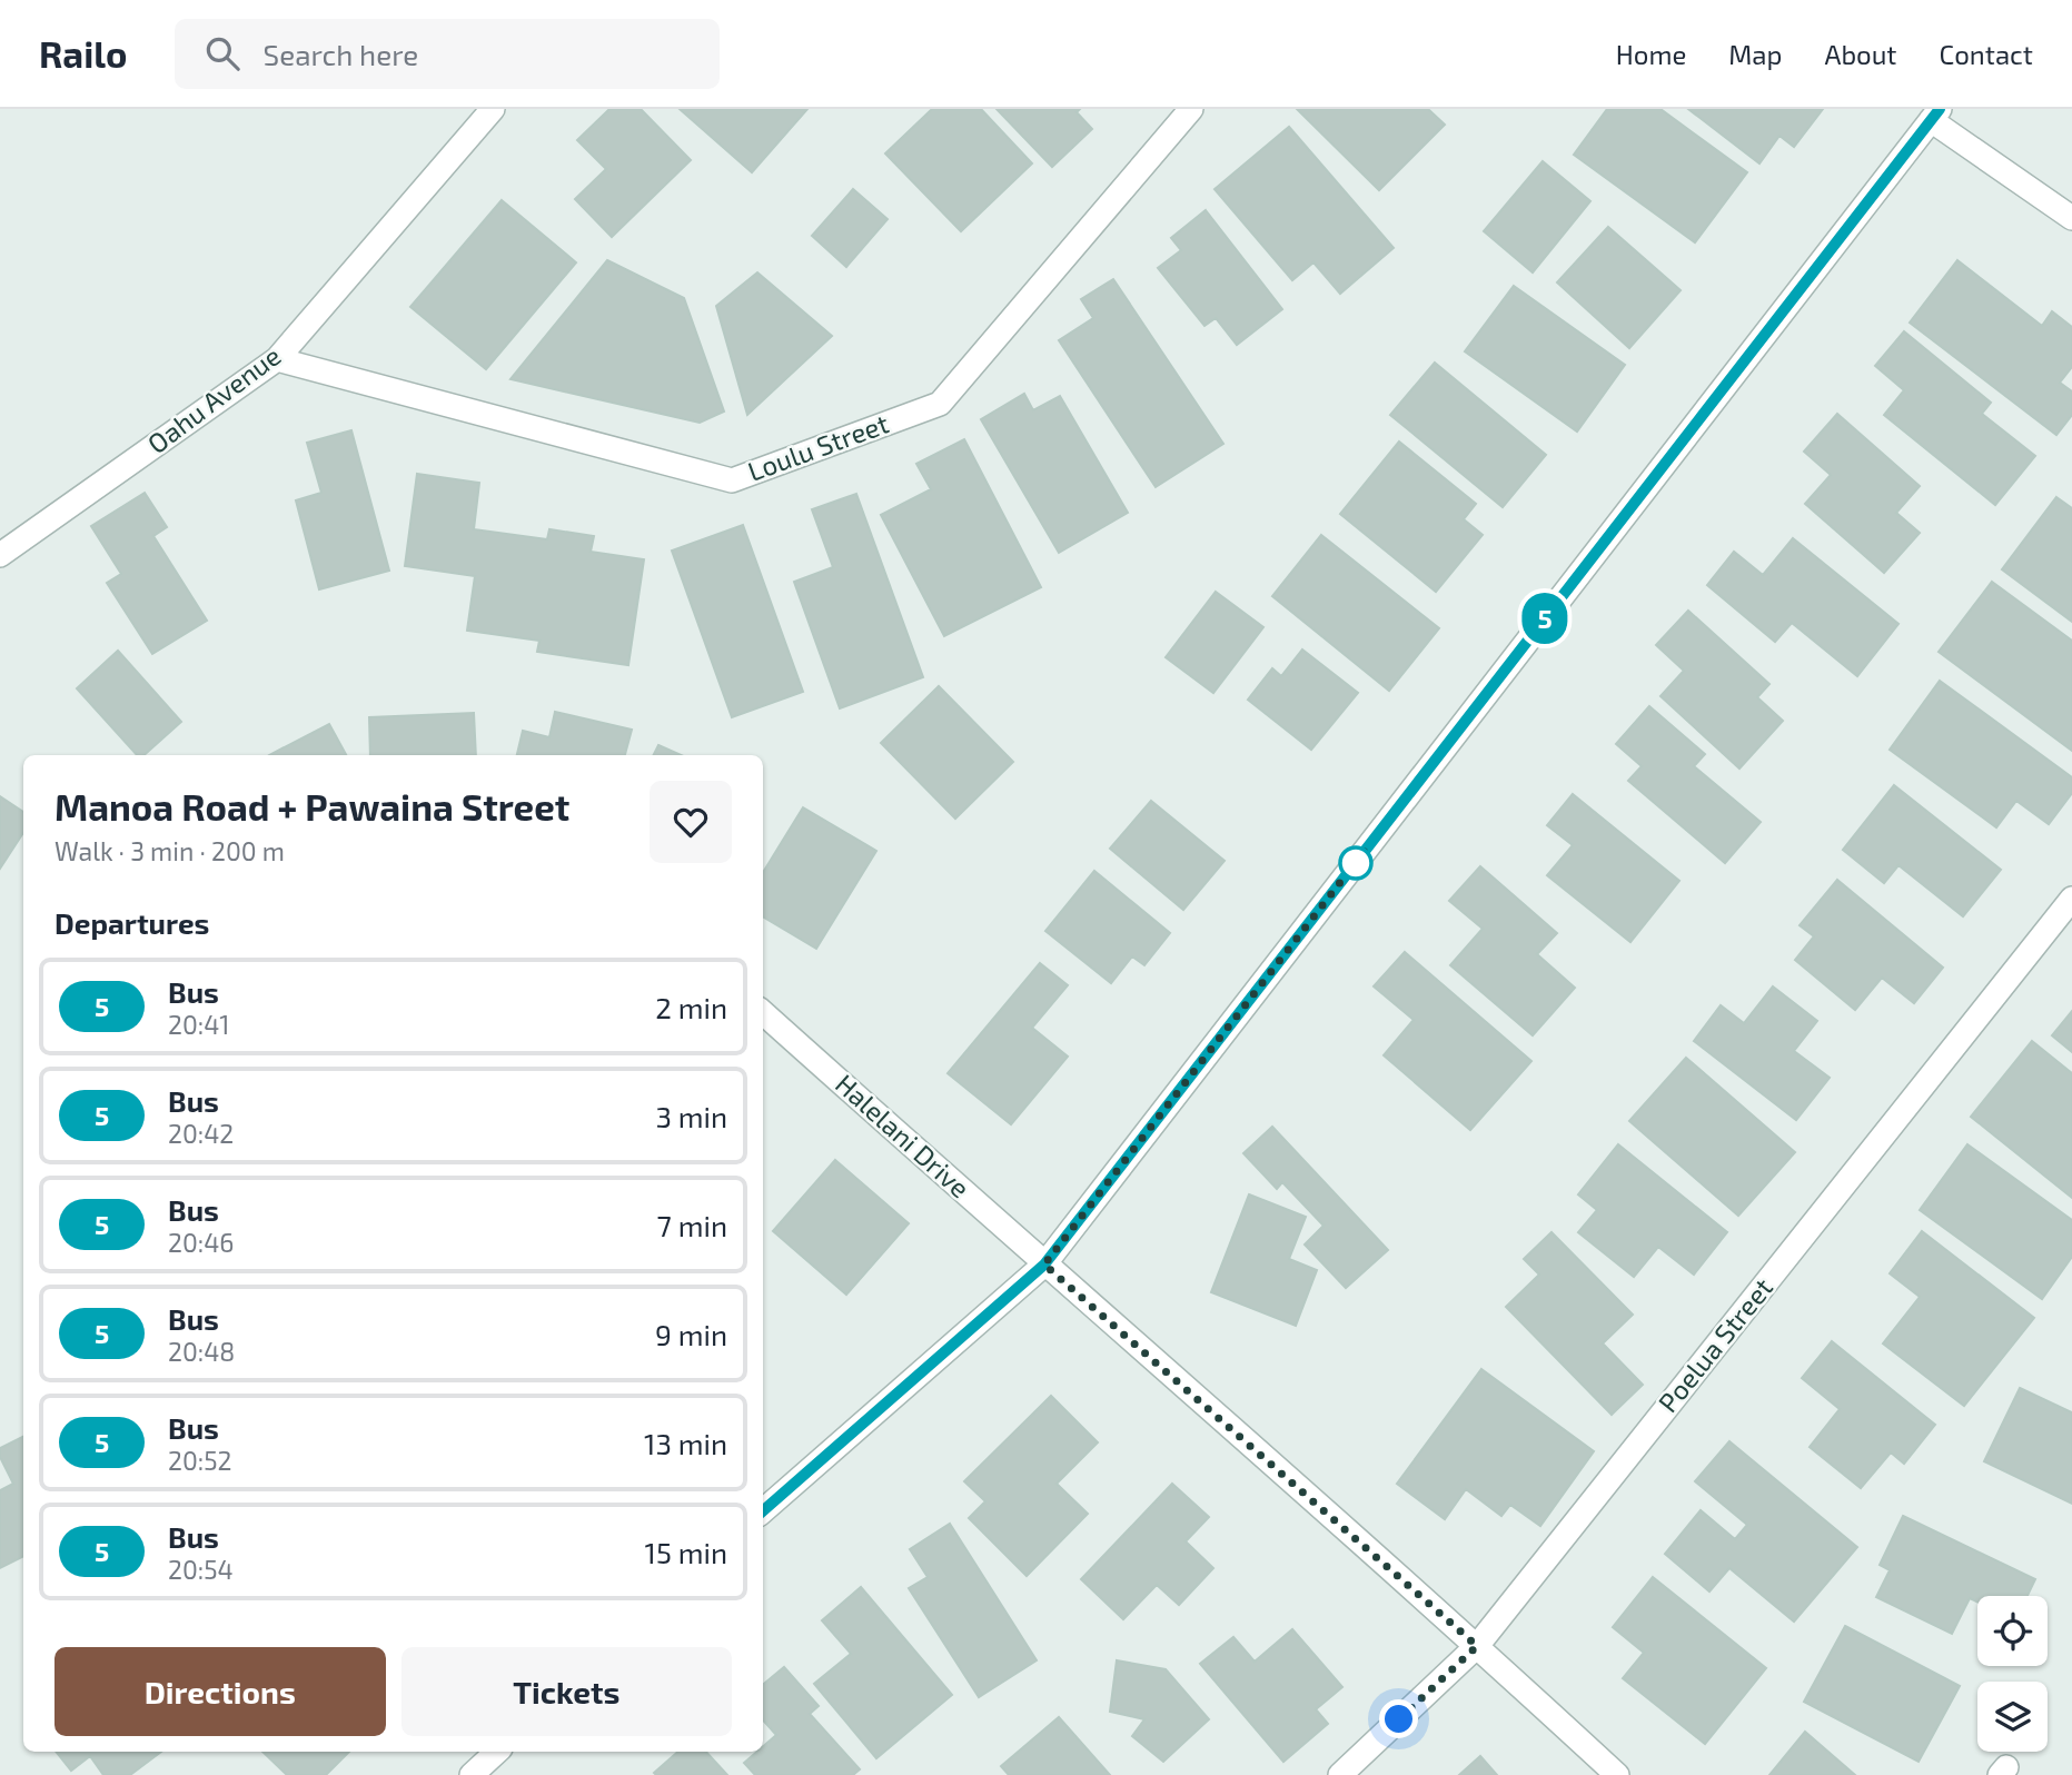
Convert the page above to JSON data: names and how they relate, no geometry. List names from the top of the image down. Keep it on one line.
{"streets":{"street":["Oahu Avenue","Loulu Street","Halelani Drive","Poelua Street"]},"crossings":[["Oahu Avenue","Loulu Street"],["Halelani Drive","Poelua Street"]],"lines":["bus line 5"],"page":{"header":"Railo","search":"Search here","nav":["Home","Map","About","Contact"],"on_map":"5","heading":[["Manoa Road + Pawaina Street","Walk · 3 min · 200 m"],"Departures"],"list":[{"mark":"5","name":"Bus","note":"20:41","value":"2 min"},{"mark":"5","name":"Bus","note":"20:42","value":"3 min"},{"mark":"5","name":"Bus","note":"20:46","value":"7 min"},{"mark":"5","name":"Bus","note":"20:48","value":"9 min"},{"mark":"5","name":"Bus","note":"20:52","value":"13 min"},{"mark":"5","name":"Bus","note":"20:54","value":"15 min"}],"buttons":["Directions","Tickets"]}}
